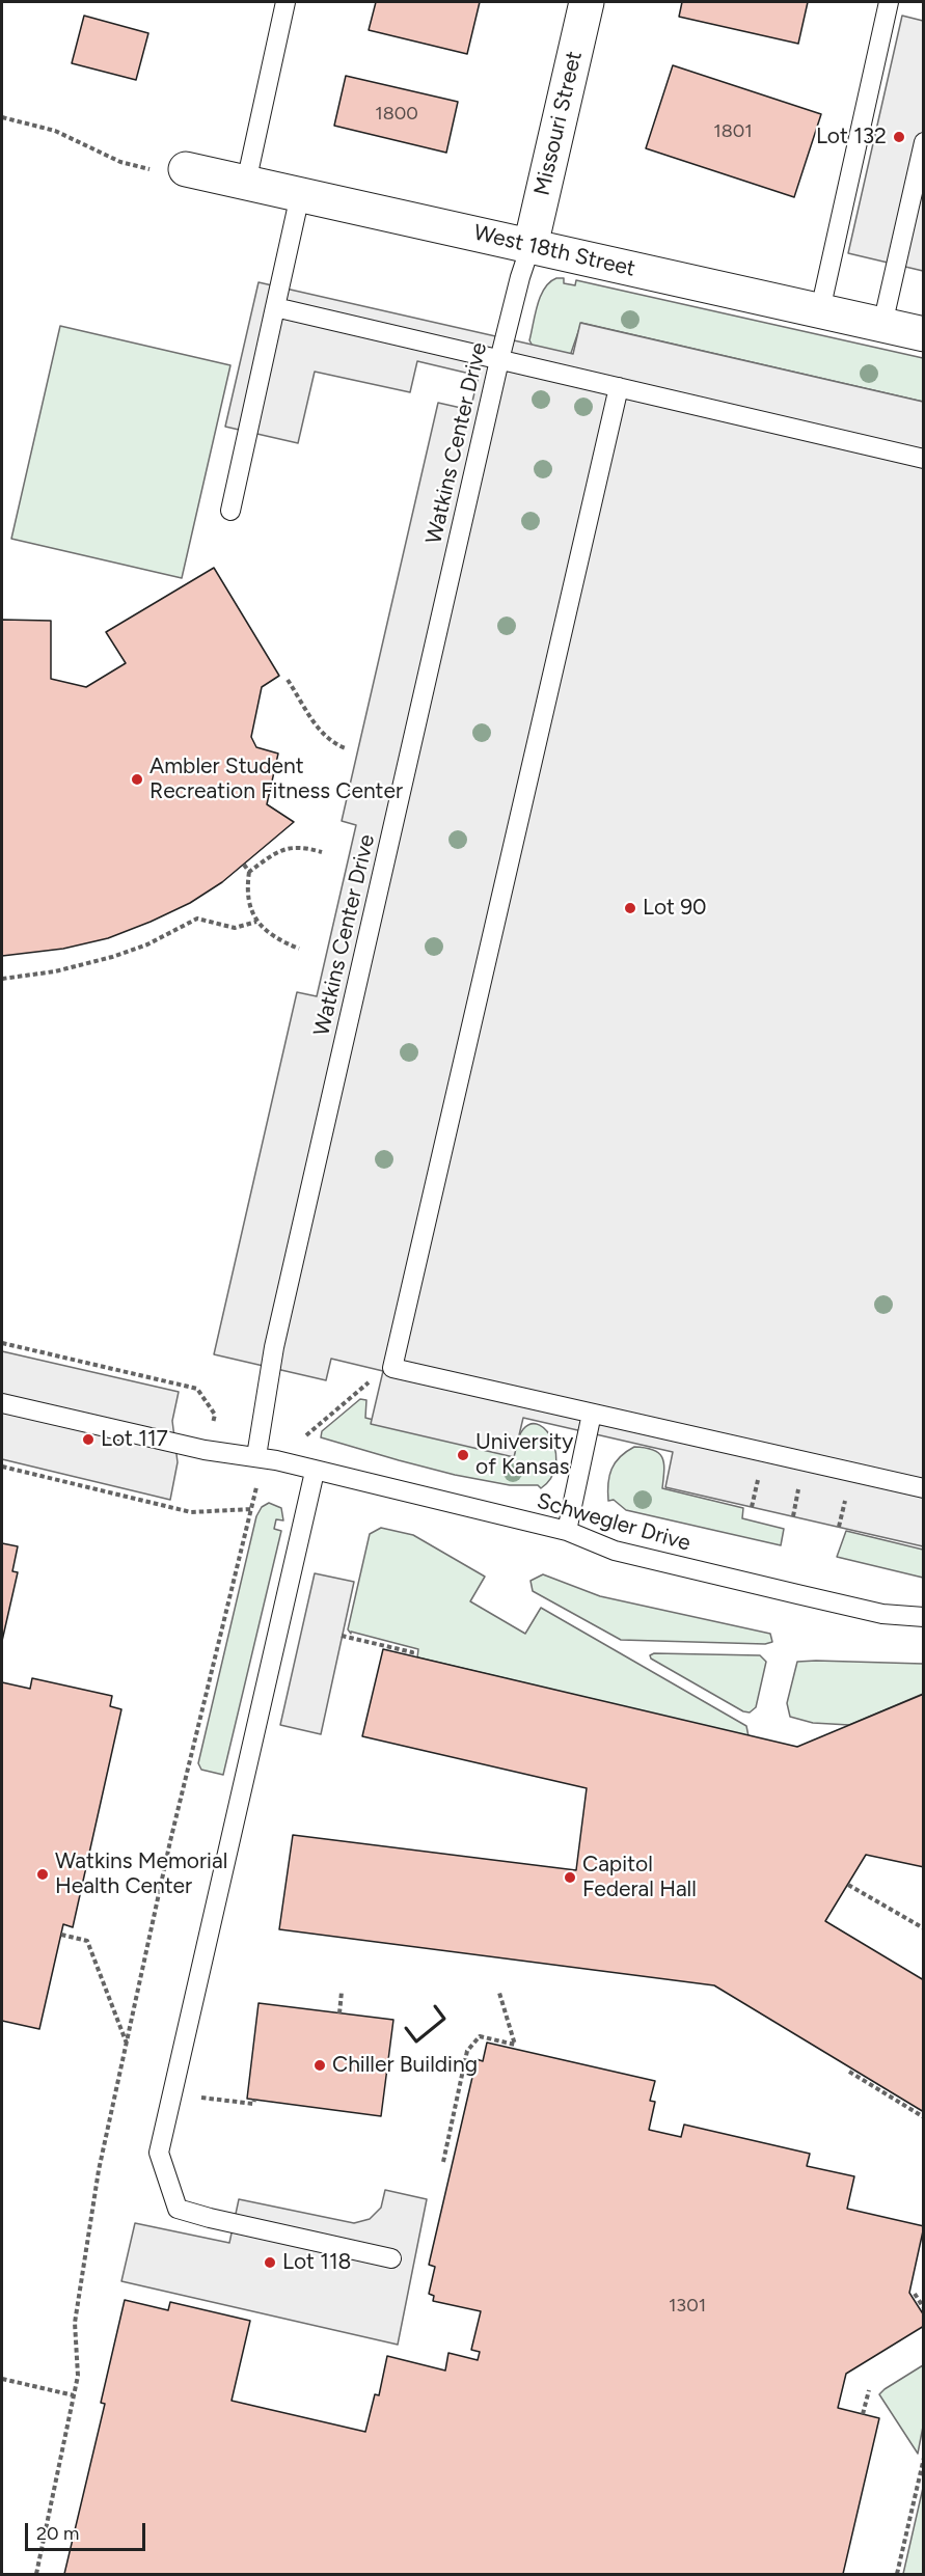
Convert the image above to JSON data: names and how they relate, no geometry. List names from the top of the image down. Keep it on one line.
{"streets":{"street":["Missouri Street","West 18th Street"],"lane":["Watkins Center Drive","Schwegler Drive"]},"crossings":[["Missouri Street","West 18th Street"],["Missouri Street","Watkins Center Drive"],["West 18th Street","Watkins Center Drive"],["Watkins Center Drive","Schwegler Drive"]],"places":["Lot 132","Ambler Student Recreation Fitness Center","Lot 90","Lot 117","University of Kansas","Watkins Memorial Health Center","Capitol Federal Hall","Chiller Building","Lot 118"],"house_numbers":["1800","1801","1301"],"scale_bar":"20 m"}
